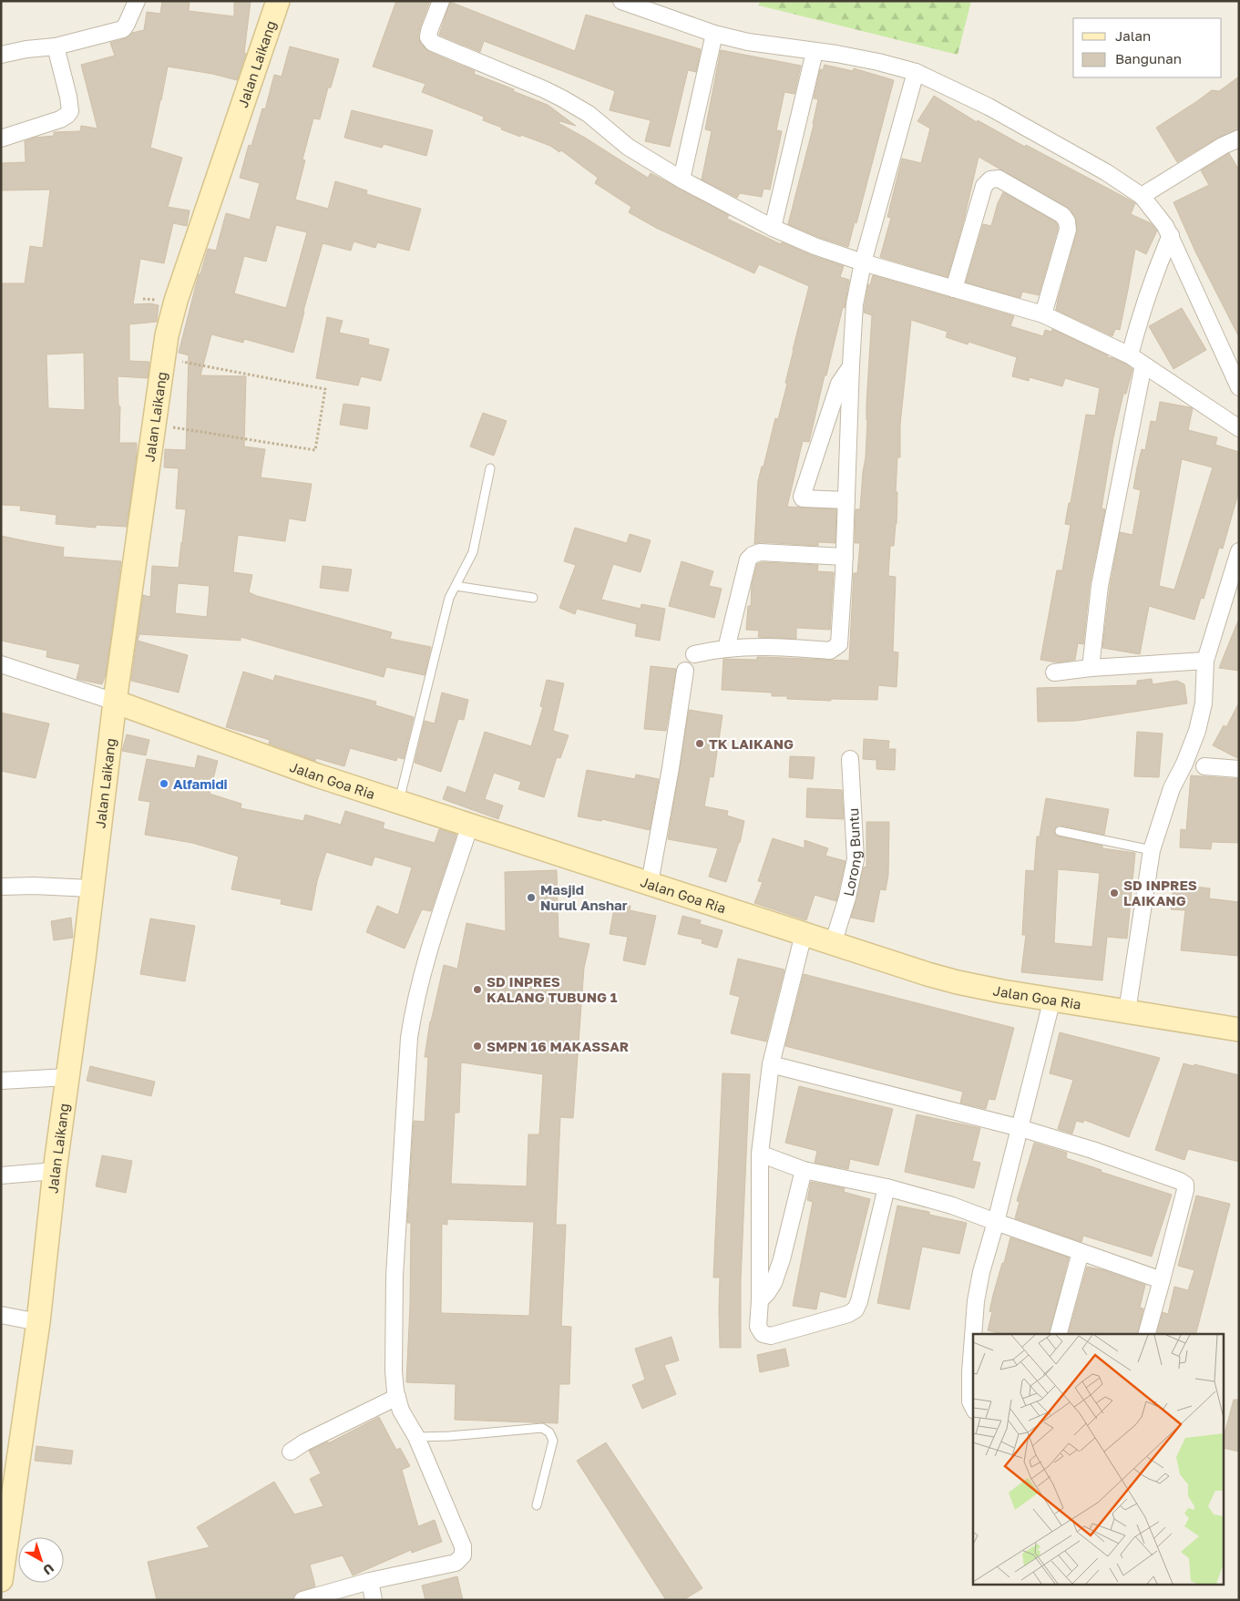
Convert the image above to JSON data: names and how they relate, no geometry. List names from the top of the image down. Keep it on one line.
{"streets":{"main road":["Jalan Laikang","Jalan Goa Ria"],"street":["Lorong Buntu"]},"crossings":[["Jalan Laikang","Jalan Goa Ria"],["Jalan Goa Ria","Lorong Buntu"]],"places":["TK LAIKANG","Alfamidi","SD INPRES LAIKANG","Masjid Nurul Anshar","SD INPRES KALANG TUBUNG 1","SMPN 16 MAKASSAR"],"legend":["Jalan","Bangunan"],"north":"bottom right"}
